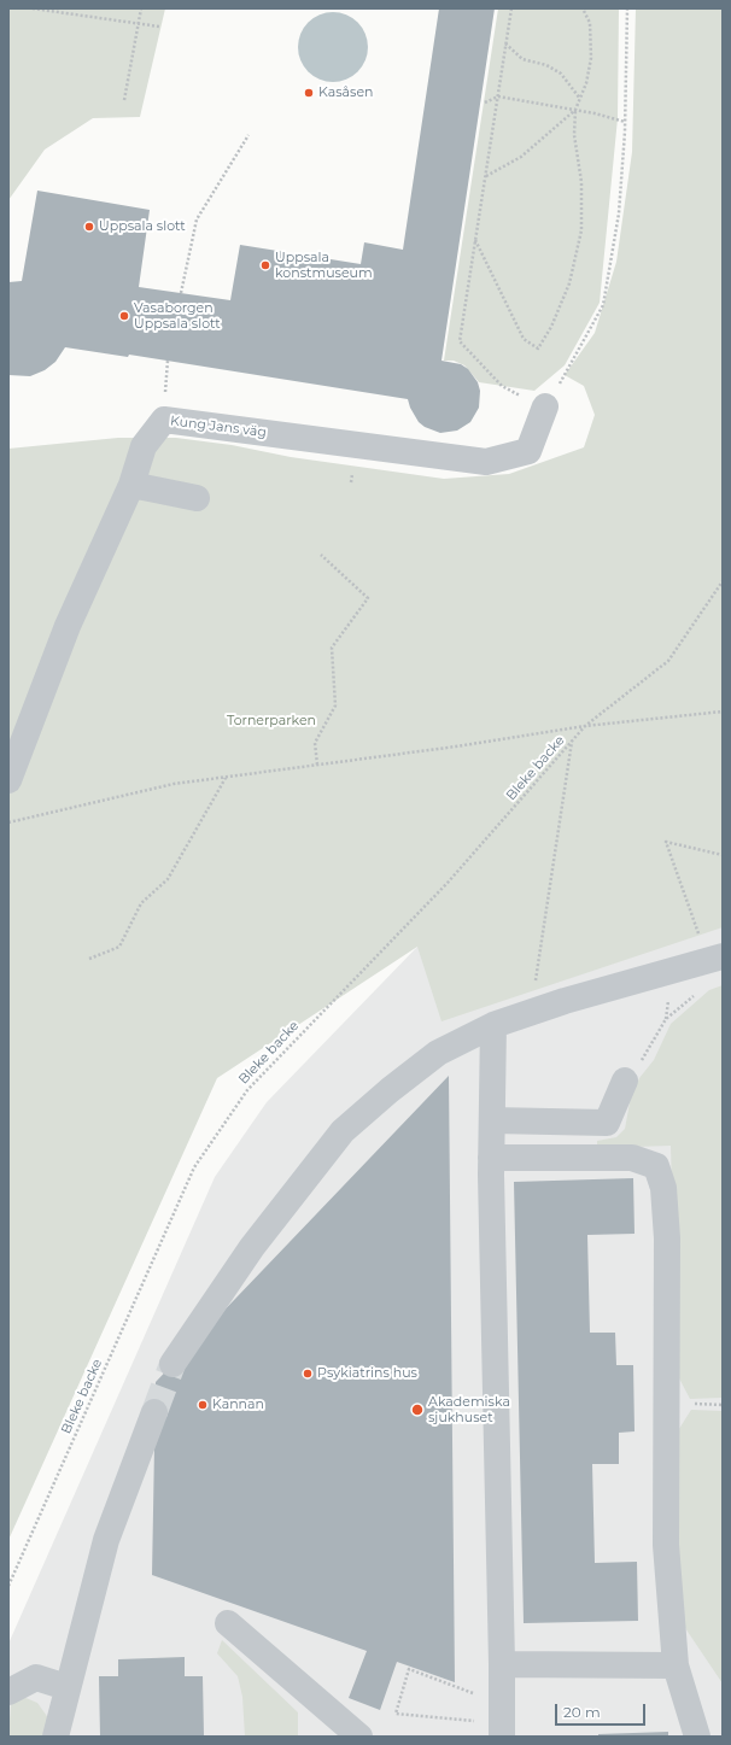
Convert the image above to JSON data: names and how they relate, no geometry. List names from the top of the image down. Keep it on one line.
{"streets":{"street":["Kung Jans väg"],"path":["Bleke backe"]},"parks":["Tornerparken"],"places":["Kasåsen","Uppsala slott","Uppsala konstmuseum","Vasaborgen Uppsala slott","Psykiatrins hus","Kannan","Akademiska sjukhuset"],"scale_bar":"20 m"}
